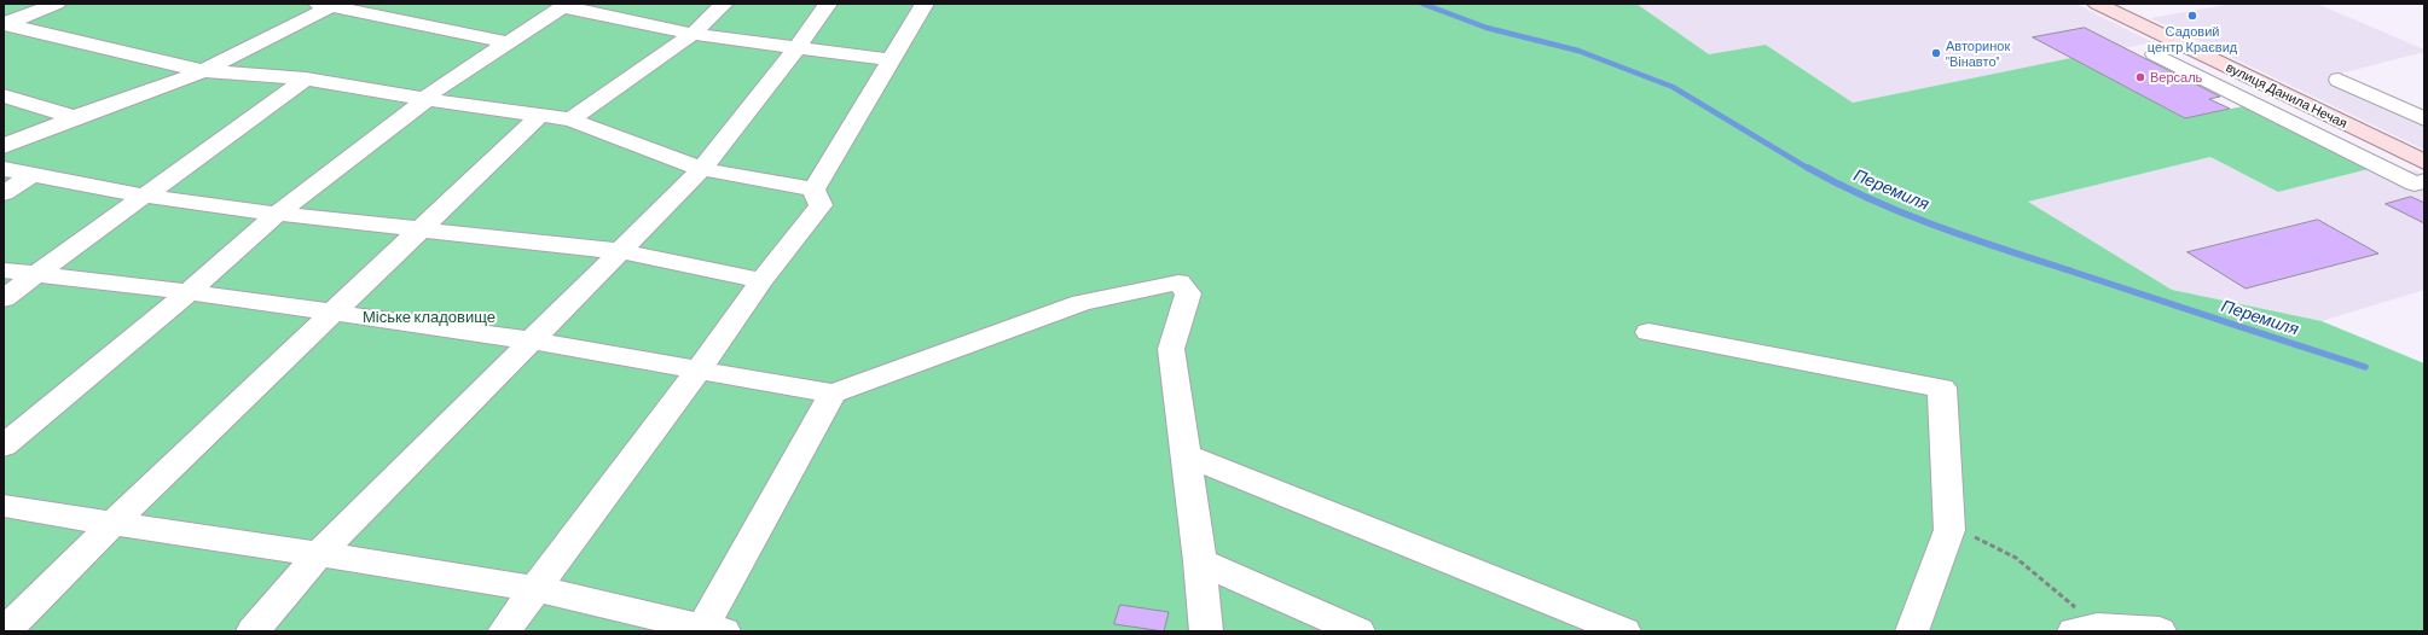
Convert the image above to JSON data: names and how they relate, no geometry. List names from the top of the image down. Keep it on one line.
{"streets":{"main road":["вулиця Данила Нечая"]},"water":["Перемиля"],"parks":["Міське кладовище"],"places":["Садовий центр Краєвид","Авторинок \"Вінавто\"","Версаль"]}
